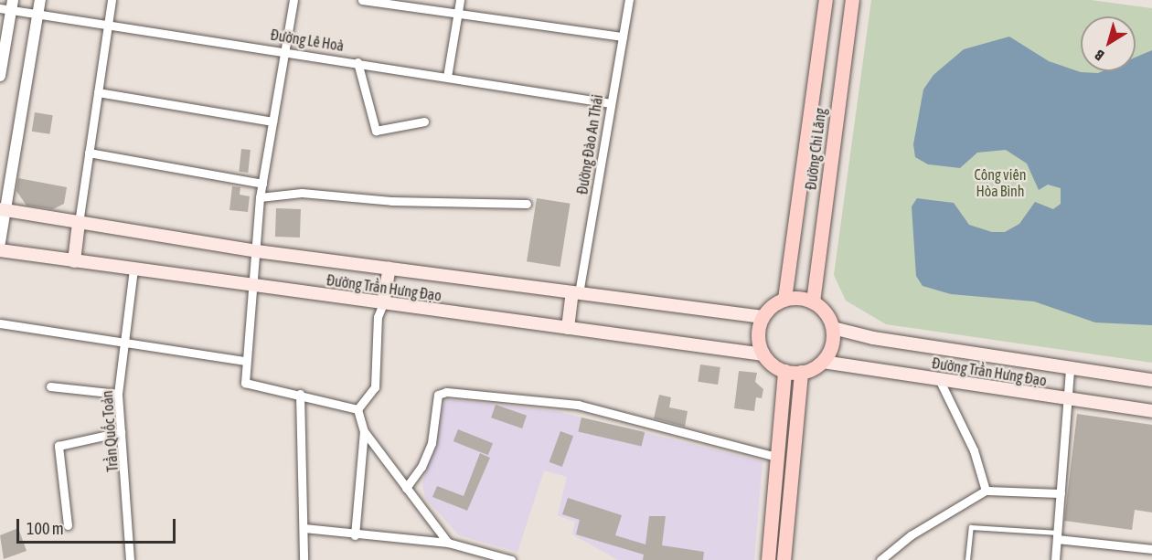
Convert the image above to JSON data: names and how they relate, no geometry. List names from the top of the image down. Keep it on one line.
{"streets":{"main road":["Đường Chi Lăng","Đường Trần Hưng Đạo"],"street":["Đường Lê Hoà","Đường Đào An Thái","Trần Quốc Toản"]},"crossings":[["Đường Lê Hoà","Đường Đào An Thái"],["Đường Đào An Thái","Đường Trần Hưng Đạo"],["Đường Chi Lăng","Đường Trần Hưng Đạo"],["Đường Trần Hưng Đạo","Trần Quốc Toản"]],"parks":["Công viên Hòa Bình"],"scale_bar":"100 m","north":"bottom left"}
